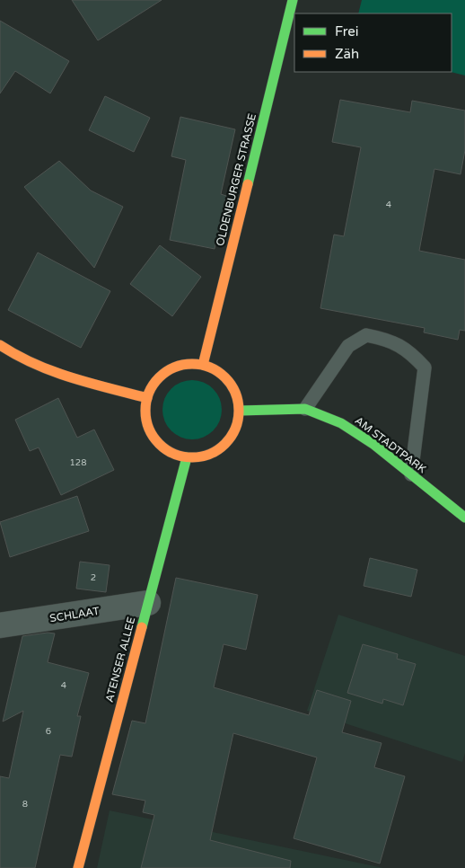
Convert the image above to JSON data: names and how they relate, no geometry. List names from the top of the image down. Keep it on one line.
{"streets":{"street":["OLDENBURGER STRASSE","AM STADTPARK","SCHLAAT","ATENSER ALLEE"]},"crossings":[["OLDENBURGER STRASSE","AM STADTPARK"],["OLDENBURGER STRASSE","ATENSER ALLEE"],["AM STADTPARK","ATENSER ALLEE"],["SCHLAAT","ATENSER ALLEE"]],"house_numbers":["4","128","2","4","6","8"],"legend":["Frei","Zäh"]}
